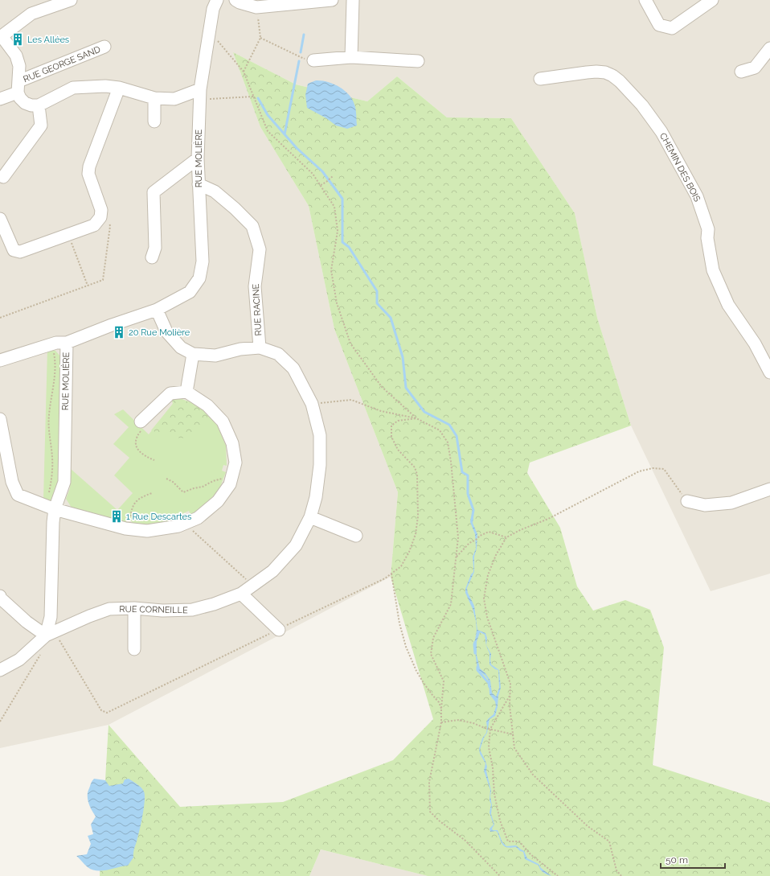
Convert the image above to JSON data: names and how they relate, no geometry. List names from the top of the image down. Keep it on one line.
{"streets":{"street":["RUE GEORGE SAND","RUE MOLIÈRE","CHEMIN DES BOIS","RUE RACINE","RUE CORNEILLE"]},"crossings":[["RUE MOLIÈRE","RUE RACINE"],["RUE MOLIÈRE","RUE CORNEILLE"],["RUE RACINE","RUE CORNEILLE"]],"places":{"building":["Les Allées","20 Rue Molière","1 Rue Descartes"]},"scale_bar":"50 m"}
